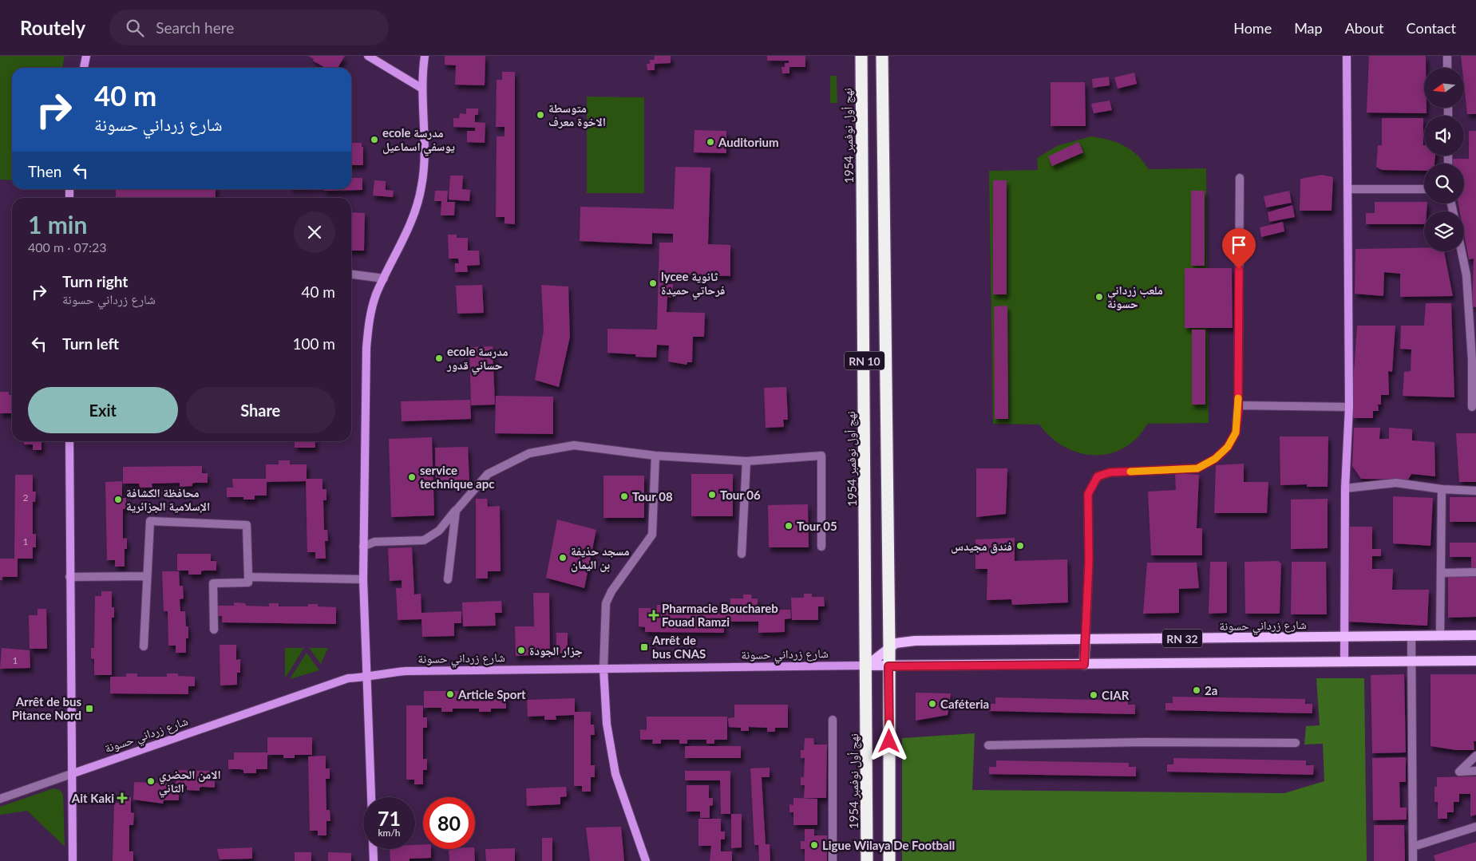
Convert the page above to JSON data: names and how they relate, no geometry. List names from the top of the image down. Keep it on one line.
{"streets":{"highway":["نهج أول نوفمبر 1954","RN 10"],"main road":["شارع زرداني حسونة","RN 32"]},"crossings":[["نهج أول نوفمبر 1954","شارع زرداني حسونة"],["RN 10","شارع زرداني حسونة"]],"places":{"other":["متوسطة الاخوة معرف","ecole مدرسة يوسفي اسماعيل","Auditorium","lycee ثانوية فرحاتي حميدة","ملعب زرداني حسونة","ecole مدرسة حساني قدور","service technique apc","Tour 06","Tour 08","محافظة الكشافة الإسلامية الجزائرية","Tour 05","فندق مجيدس","مسجد حذيفة بن اليمان","جزار الجودة","2a","Article Sport","CIAR","Caféteria","الامن الحضري الثاني","Ligue Wilaya De Football"],"health":["Pharmacie Bouchareb Fouad Ramzi","Ait Kaki"],"transit":["Arrêt de bus CNAS","Arrêt de bus Pitance Nord"]},"house_numbers":["2","1","1"],"north":"left","page":{"header":"Routely","search":"Search here","nav":["Home","Map","About","Contact"],"turn":["40 m","شارع زرداني حسونة"],"then":"Then","heading":["1 min","400 m · 07:23"],"list":[{"name":"Turn right","note":"شارع زرداني حسونة","value":"40 m"},{"name":"Turn left","value":"100 m"}],"buttons":["Exit","Share"],"speed":"71 km/h","limit":"80"}}
